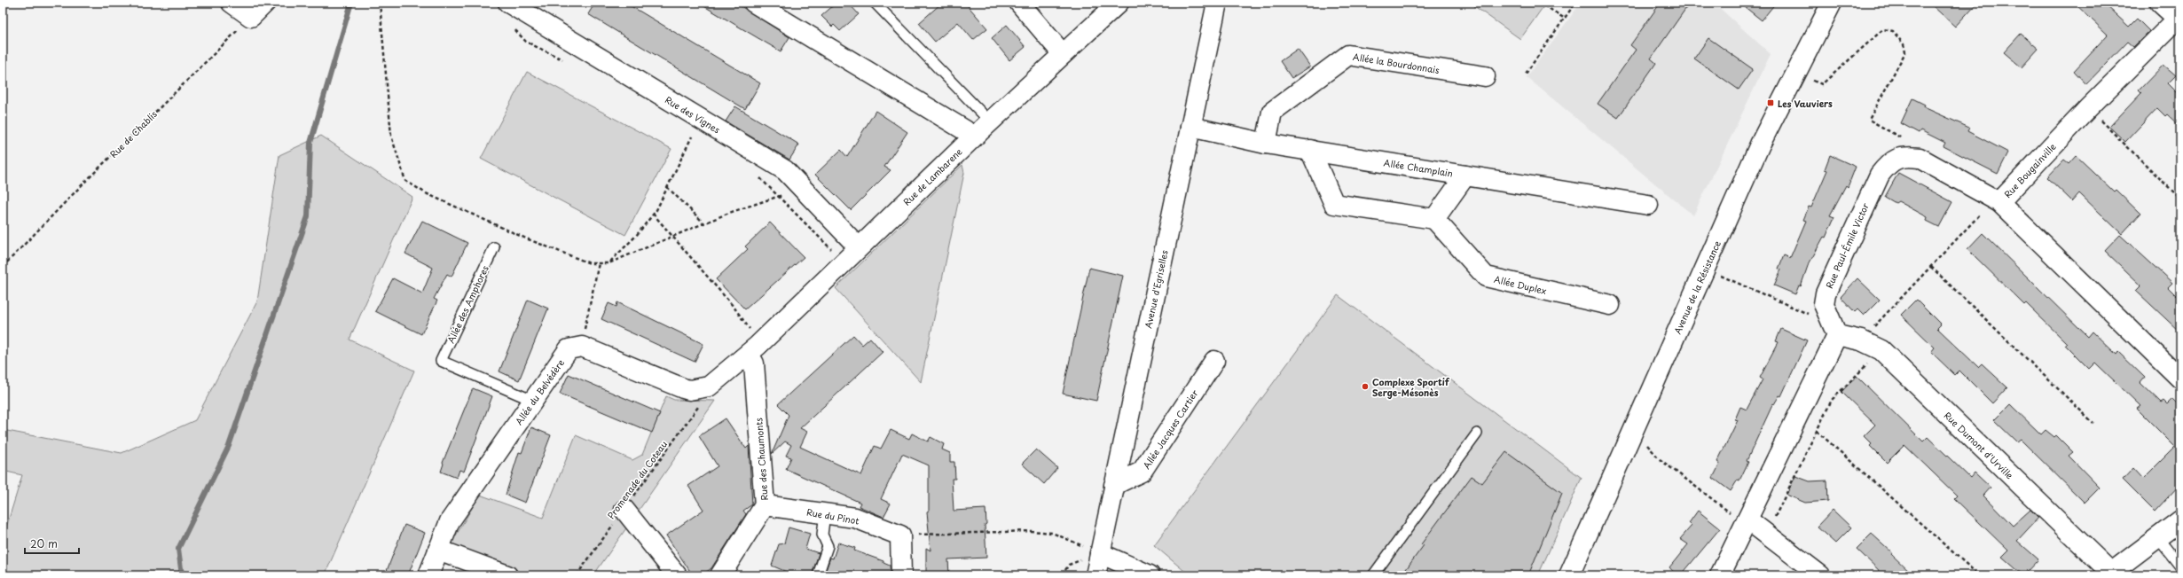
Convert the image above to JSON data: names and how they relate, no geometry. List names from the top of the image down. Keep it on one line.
{"streets":{"street":["Allée la Bourdonnais","Rue des Vignes","Allée Champlain","Rue Bougainville","Rue de Lambarene","Rue Paul-Émile Victor","Allée Duplex","Avenue de la Résistance","Avenue d'Egriselles","Allée du Belvédère","Allée Jacques Cartier","Rue Dumont d'Urville","Rue des Chaumonts","Rue du Pinot"],"lane":["Allée des Amphores"],"path":["Rue de Chablis","Promenade du Coteau"]},"crossings":[["Allée la Bourdonnais","Allée Champlain"],["Rue des Vignes","Rue de Lambarene"],["Allée Champlain","Avenue d'Egriselles"],["Rue de Lambarene","Rue des Chaumonts"],["Rue Paul-Émile Victor","Rue Dumont d'Urville"],["Avenue d'Egriselles","Allée Jacques Cartier"],["Allée des Amphores","Allée du Belvédère"],["Rue des Chaumonts","Rue du Pinot"]],"places":{"transit":["Les Vauviers"],"other":["Complexe Sportif Serge-Mésonès"]},"scale_bar":"20 m"}
